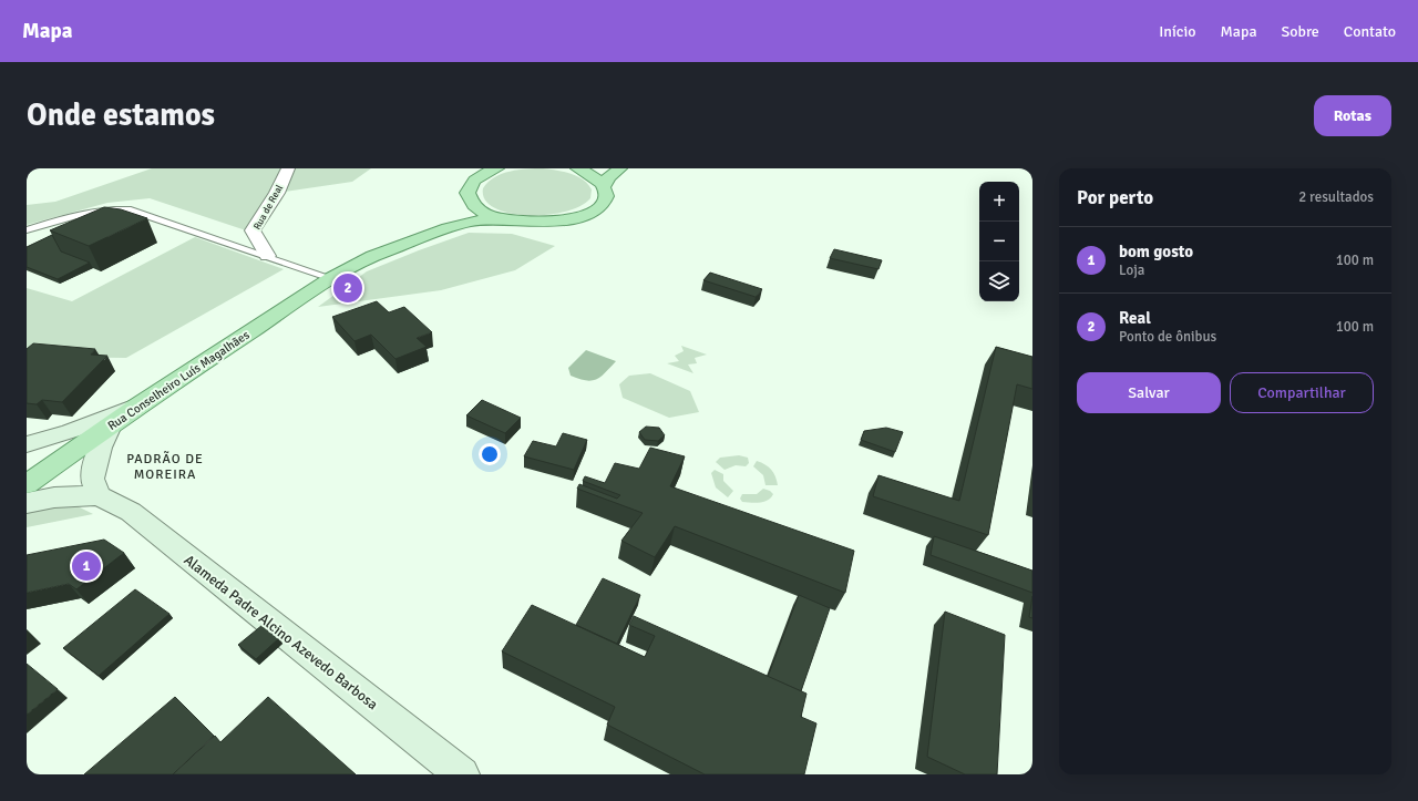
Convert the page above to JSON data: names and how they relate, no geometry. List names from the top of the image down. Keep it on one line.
{"streets":{"main road":["Rua Conselheiro Luís Magalhães","Alameda Padre Alcino Azevedo Barbosa"],"street":["Rua de Real"]},"districts":["PADRÃO DE MOREIRA"],"page":{"header":"Mapa","nav":["Início","Mapa","Sobre","Contato"],"buttons":["Rotas",["Salvar","Compartilhar"]],"title":"Onde estamos","heading":["Por perto","2 resultados"],"map_buttons":["+","−"],"list":[{"mark":"1","name":"bom gosto","note":"Loja","value":"100 m"},{"mark":"2","name":"Real","note":"Ponto de ônibus","value":"100 m"}],"pins":["2","1"]}}
